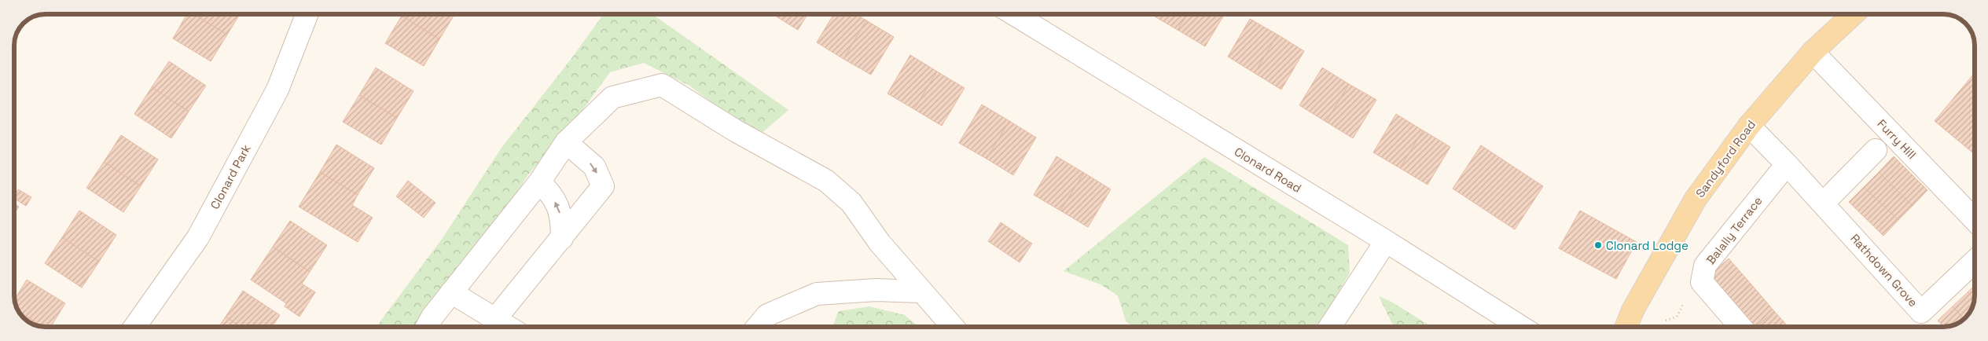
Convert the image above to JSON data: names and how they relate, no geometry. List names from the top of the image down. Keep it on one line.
{"streets":{"main road":["Sandyford Road"],"street":["Furry Hill","Clonard Road","Clonard Park","Balally Terrace","Rathdown Grove"]},"crossings":[["Furry Hill","Sandyford Road"],["Sandyford Road","Rathdown Grove"],["Balally Terrace","Rathdown Grove"]],"places":["Clonard Lodge"]}
